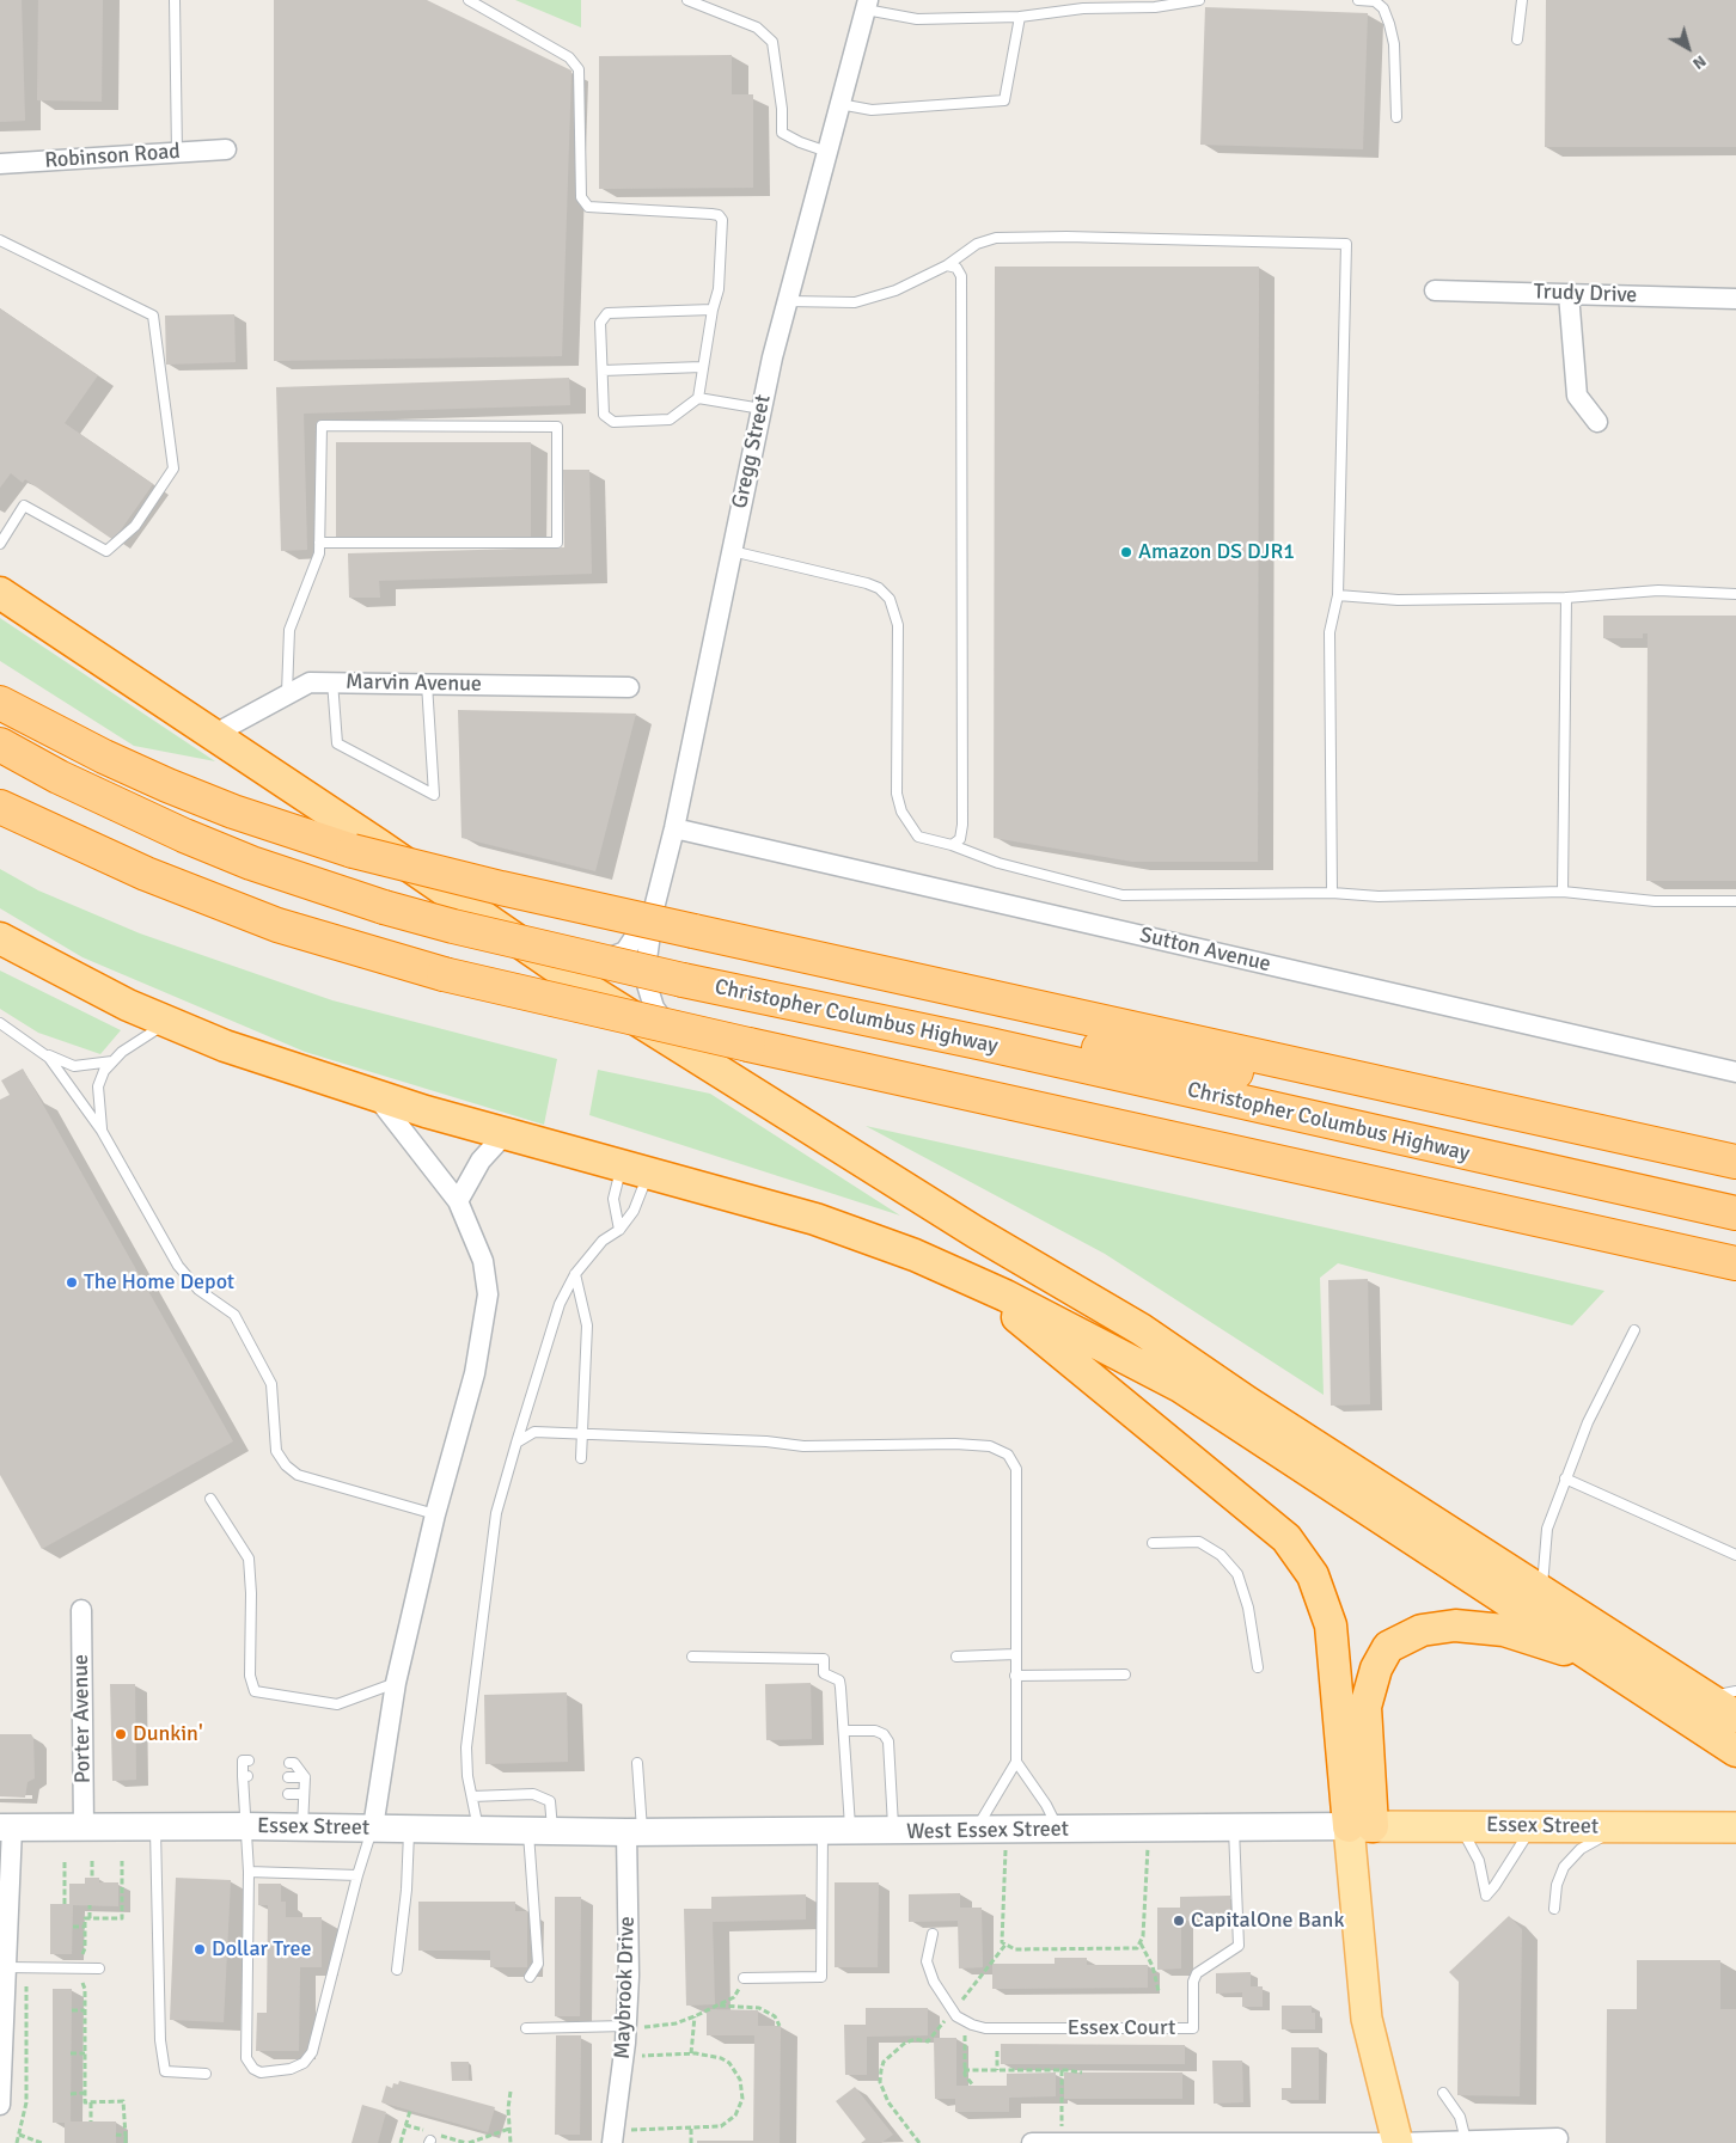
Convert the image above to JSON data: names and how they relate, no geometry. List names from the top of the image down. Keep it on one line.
{"streets":{"highway":["Christopher Columbus Highway"],"main road":["Essex Street","West Essex Street"],"street":["Robinson Road","Trudy Drive","Gregg Street","Marvin Avenue","Sutton Avenue","Porter Avenue","Maybrook Drive"],"lane":["Essex Court"]},"crossings":[["Gregg Street","Sutton Avenue"],["Porter Avenue","Essex Street"],["Essex Street","West Essex Street"],["Essex Street","Maybrook Drive"],["West Essex Street","Maybrook Drive"],["West Essex Street","Essex Court"]],"places":["Amazon DS DJR1","The Home Depot","Dunkin'","CapitalOne Bank","Dollar Tree"],"north":"bottom right"}
